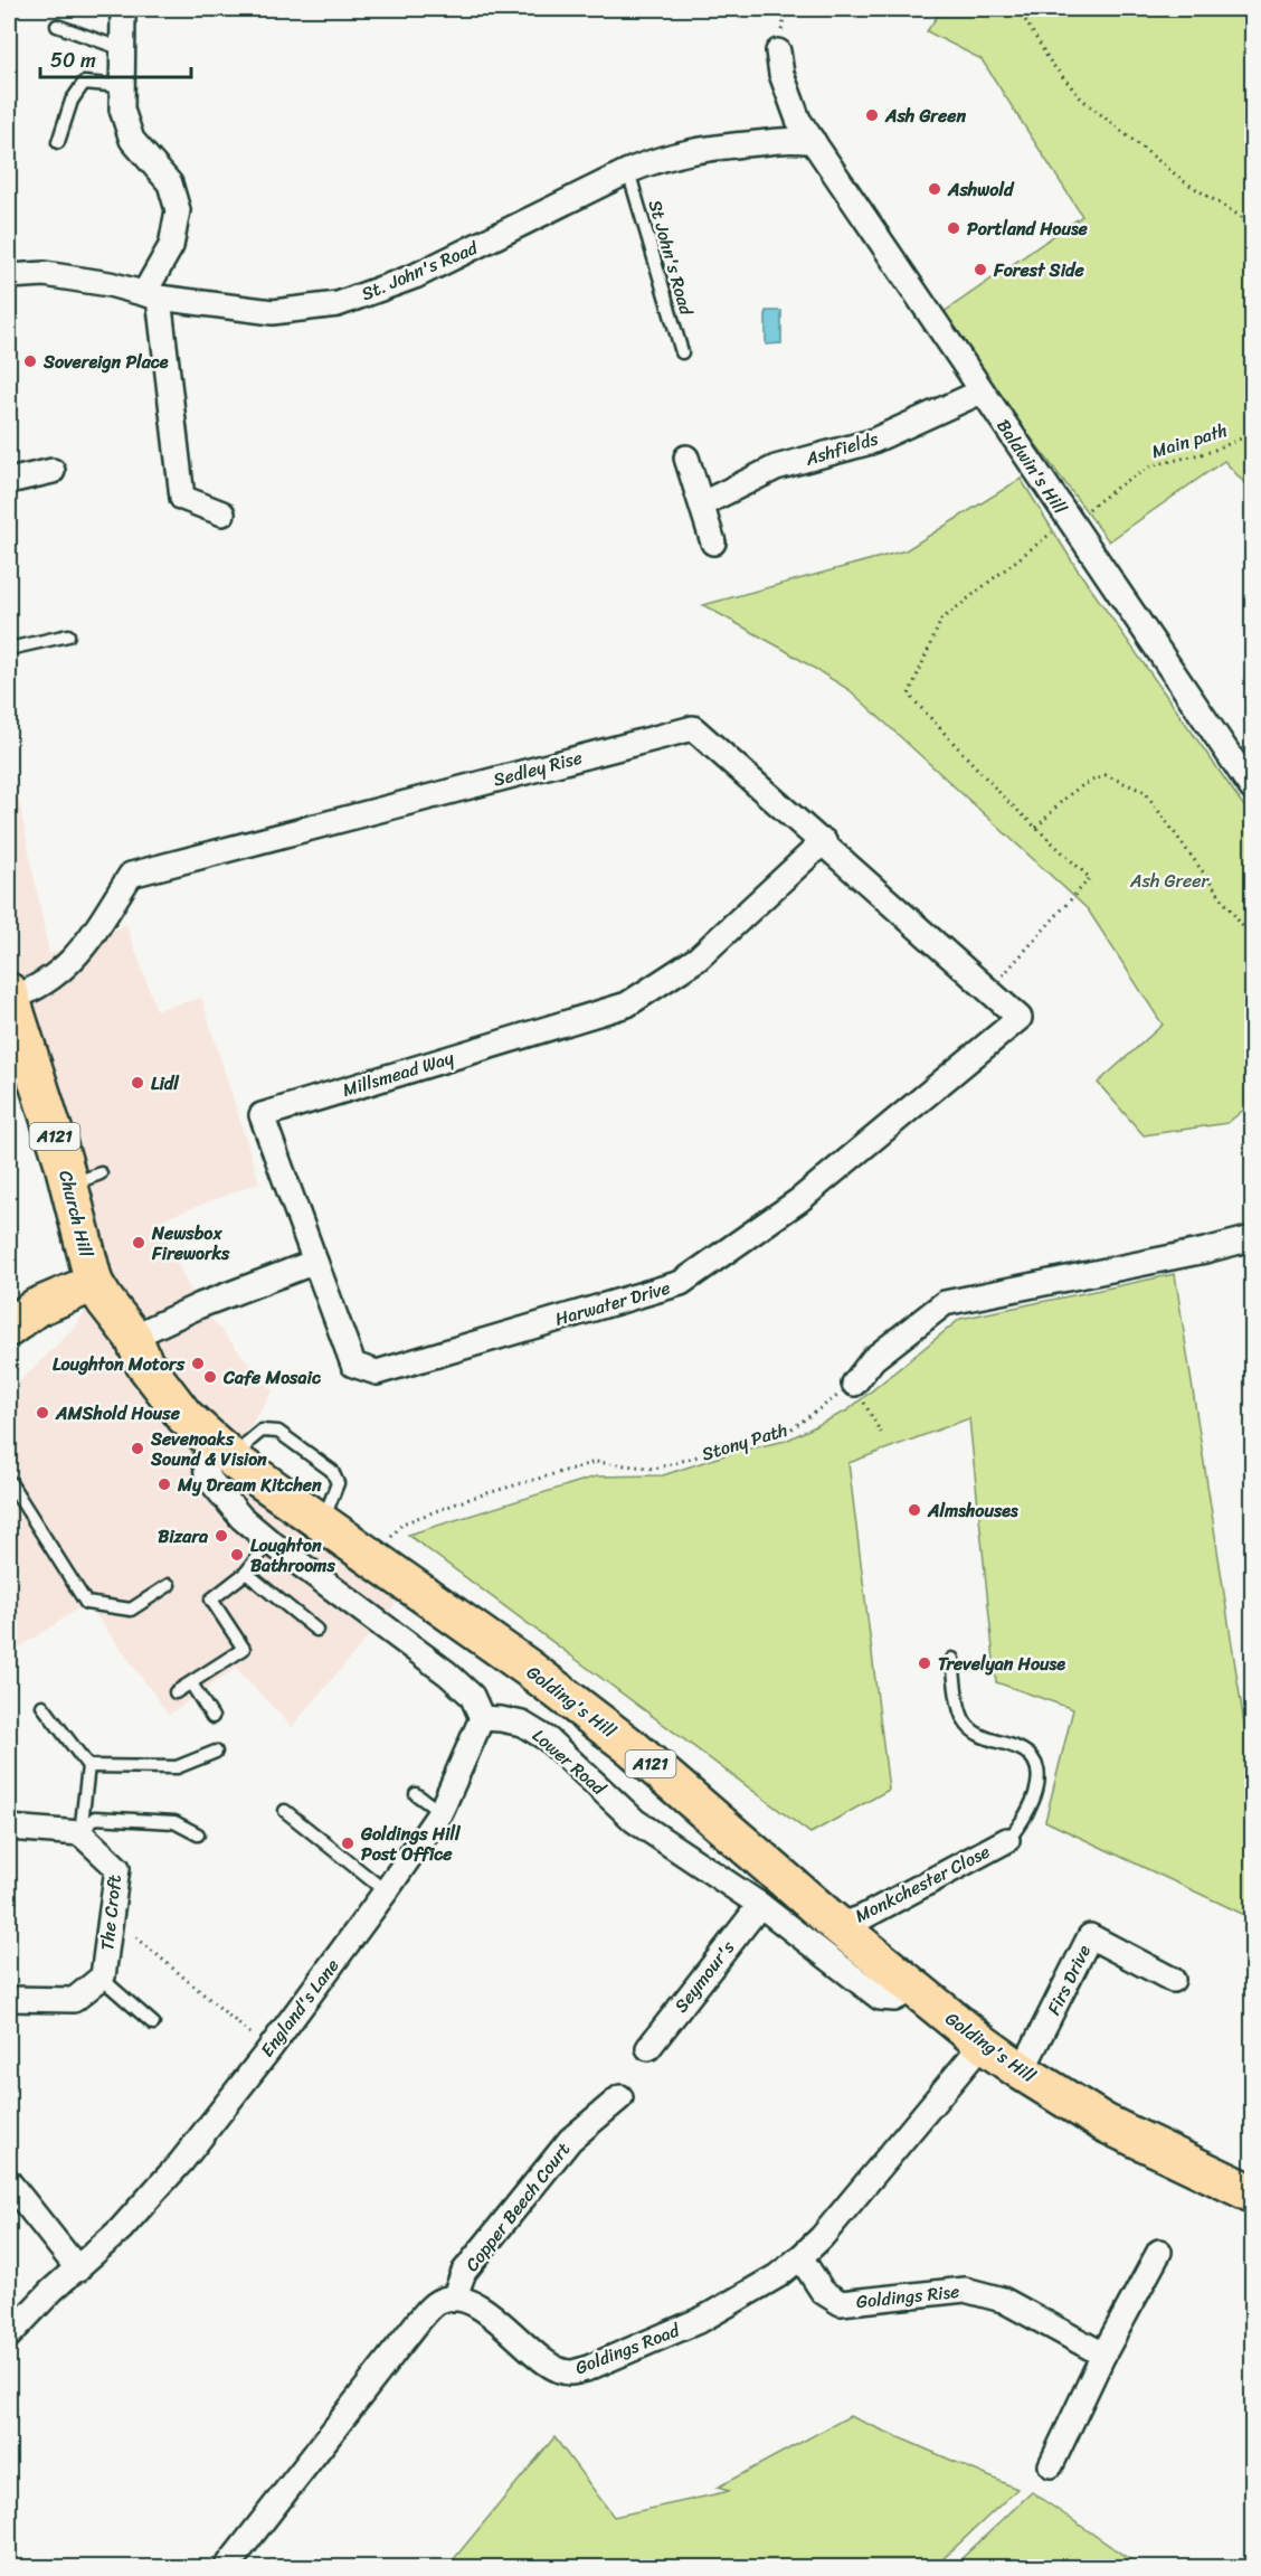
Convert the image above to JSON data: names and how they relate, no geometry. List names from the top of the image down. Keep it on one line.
{"streets":{"main road":["A121","Church Hill","Golding's Hill"],"street":["St. John's Road","Ashfields","Baldwin's Hill","Sedley Rise","Millsmead Way","Harwater Drive","Lower Road","Monkchester Close","The Croft","Seymour's","Firs Drive","England's Lane","Copper Beech Court","Goldings Rise","Goldings Road"],"lane":["St John's Road"],"path":["Main path","Stony Path"]},"crossings":[["St John's Road","St. John's Road"],["St. John's Road","Baldwin's Hill"],["Main path","Baldwin's Hill"],["Ashfields","Baldwin's Hill"],["Sedley Rise","Millsmead Way"],["Sedley Rise","Church Hill"],["Sedley Rise","Harwater Drive"],["Millsmead Way","Harwater Drive"],["Church Hill","Golding's Hill"],["Stony Path","Golding's Hill"],["Golding's Hill","Lower Road"],["Golding's Hill","Monkchester Close"],["Golding's Hill","Firs Drive"],["Golding's Hill","Goldings Road"],["Lower Road","Seymour's"],["Lower Road","England's Lane"],["Copper Beech Court","Goldings Road"],["Goldings Rise","Goldings Road"]],"parks":["Ash Greer"],"places":["Ash Green","Ashwold","Portland House","Forest Side","Sovereign Place","Lidl","Newsbox Fireworks","Loughton Motors","Cafe Mosaic","AMShold House","Sevenoaks Sound & Vision","My Dream Kitchen","Almshouses","Bizara","Loughton Bathrooms","Trevelyan House","Goldings Hill Post Office"],"scale_bar":"50 m"}
